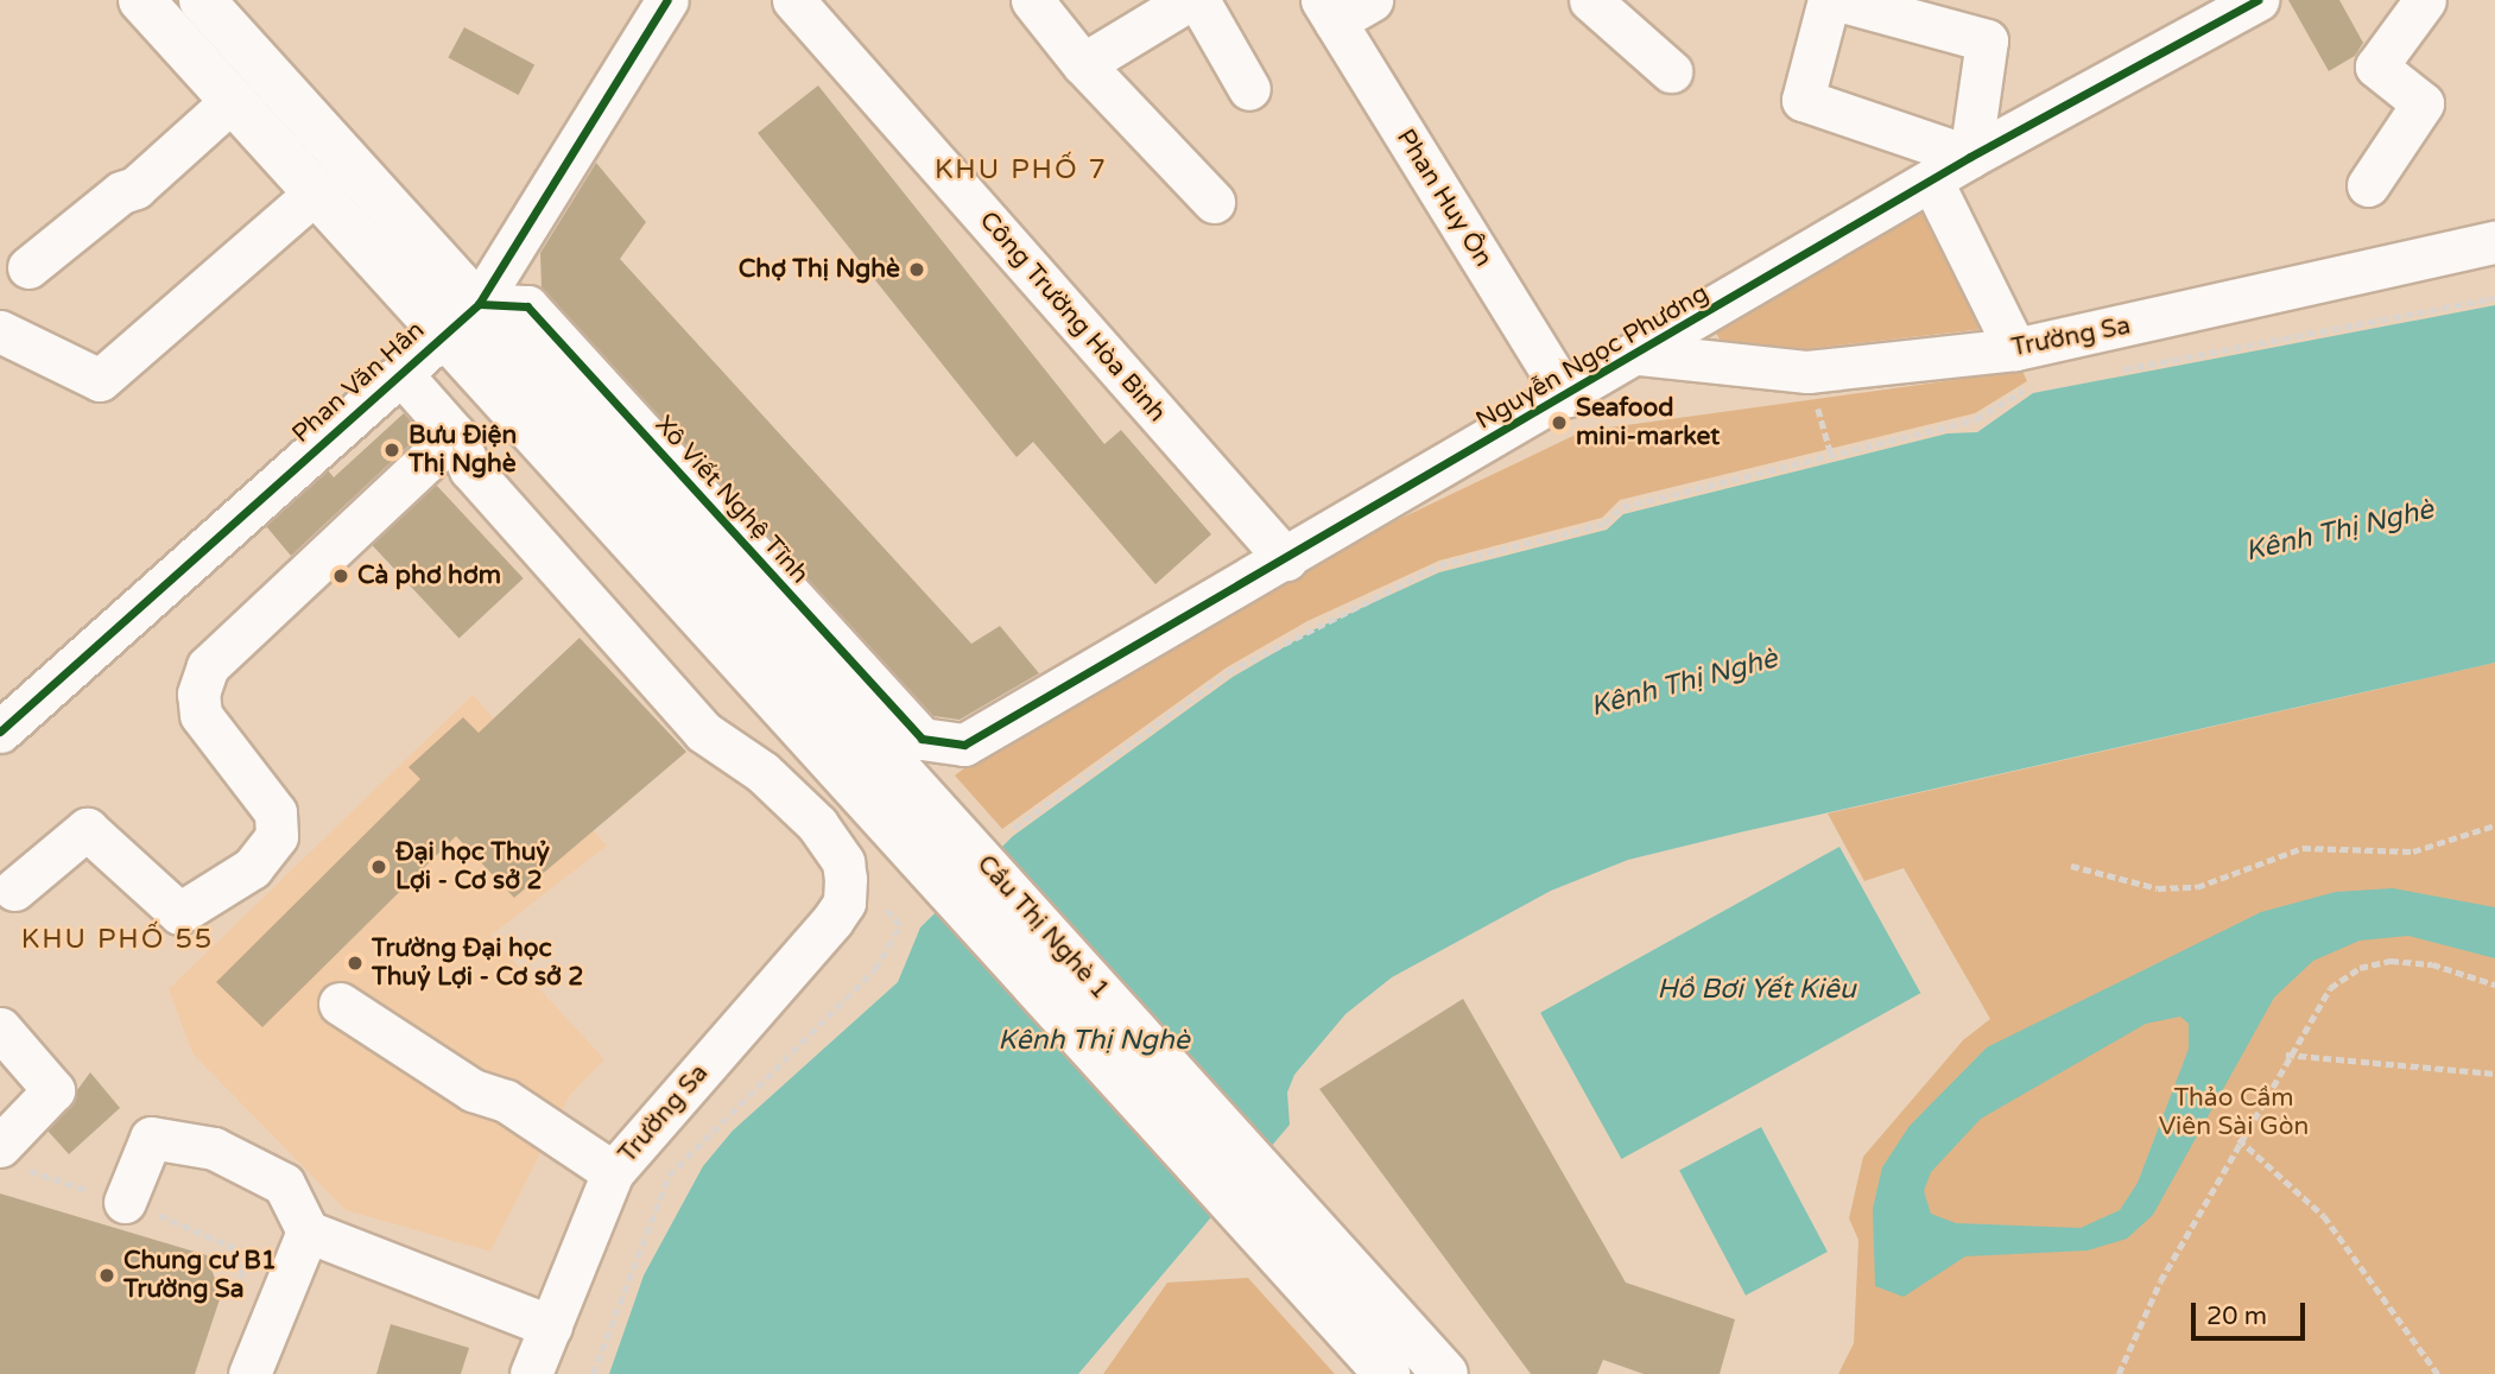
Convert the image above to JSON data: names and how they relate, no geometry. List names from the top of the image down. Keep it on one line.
{"streets":{"main road":["Cầu Thị Nghè 1"],"street":["Phan Huy Ôn","Công Trường Hòa Bình","Trường Sa","Nguyễn Ngọc Phương","Phan Văn Hân","Xô Viết Nghệ Tĩnh"]},"crossings":[["Phan Huy Ôn","Nguyễn Ngọc Phương"],["Công Trường Hòa Bình","Nguyễn Ngọc Phương"],["Trường Sa","Nguyễn Ngọc Phương"],["Nguyễn Ngọc Phương","Xô Viết Nghệ Tĩnh"],["Phan Văn Hân","Xô Viết Nghệ Tĩnh"]],"districts":["KHU PHỐ 7","KHU PHỐ 55"],"water":["Kênh Thị Nghè","Hồ Bơi Yết Kiêu"],"parks":["Thảo Cầm Viên Sài Gòn"],"places":["Chợ Thị Nghè","Seafood mini-market","Bưu Điện Thị Nghè","Cà phơ hơm","Đại học Thuỷ Lợi - Cơ sở 2","Trường Đại học Thuỷ Lợi - Cơ sở 2","Chung cư B1 Trường Sa"],"scale_bar":"20 m"}
